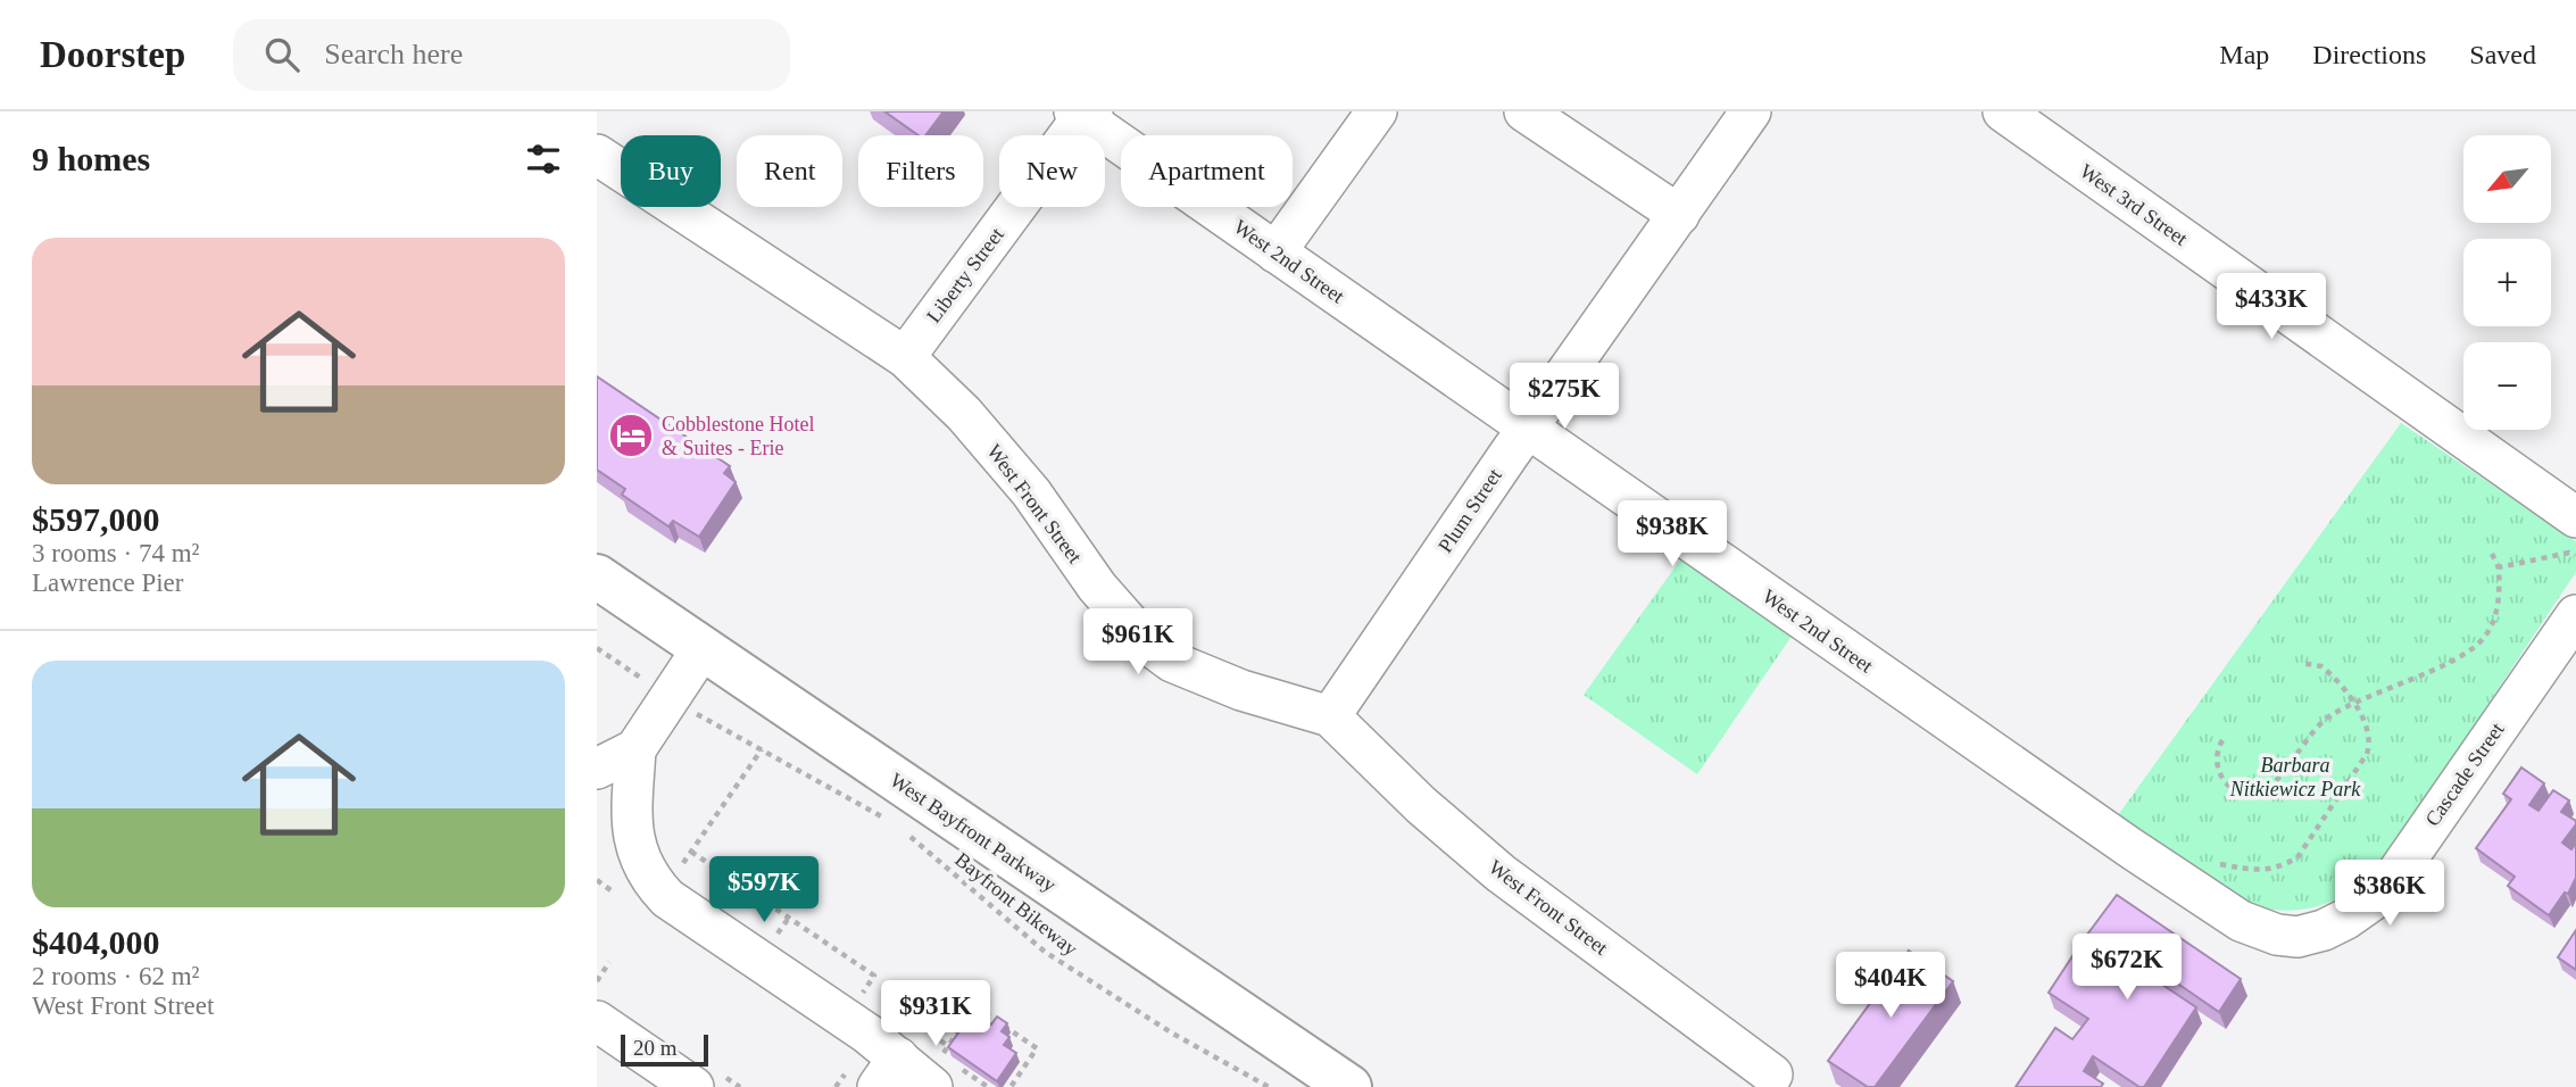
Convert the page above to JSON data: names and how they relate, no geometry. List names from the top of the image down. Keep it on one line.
{"streets":{"highway":["West Bayfront Parkway"],"street":["West 3rd Street","West 2nd Street","Liberty Street","West Front Street","Plum Street","Cascade Street"],"path":["Bayfront Bikeway"]},"crossings":[["West 2nd Street","Liberty Street"],["West 2nd Street","Plum Street"],["West 2nd Street","Cascade Street"],["Liberty Street","West Front Street"],["West Front Street","Plum Street"]],"parks":["Barbara Nitkiewicz Park"],"places":{"hotel":["Cobblestone Hotel & Suites - Erie"]},"scale_bar":"20 m","north":"bottom left","page":{"header":"Doorstep","search":"Search here","nav":["Map","Directions","Saved"],"heading":"9 homes","map_buttons":["+","−"],"chip":["Buy","Rent","Filters","New","Apartment"],"list":[{"name":"$597,000","note":"3 rooms · 74 m² · Lawrence Pier"},{"name":"$404,000","note":"2 rooms · 62 m² · West Front Street"}],"price":["$433K","$275K","$938K","$961K","$597K","$386K","$672K","$404K","$931K"],"scale":"20 m"}}
